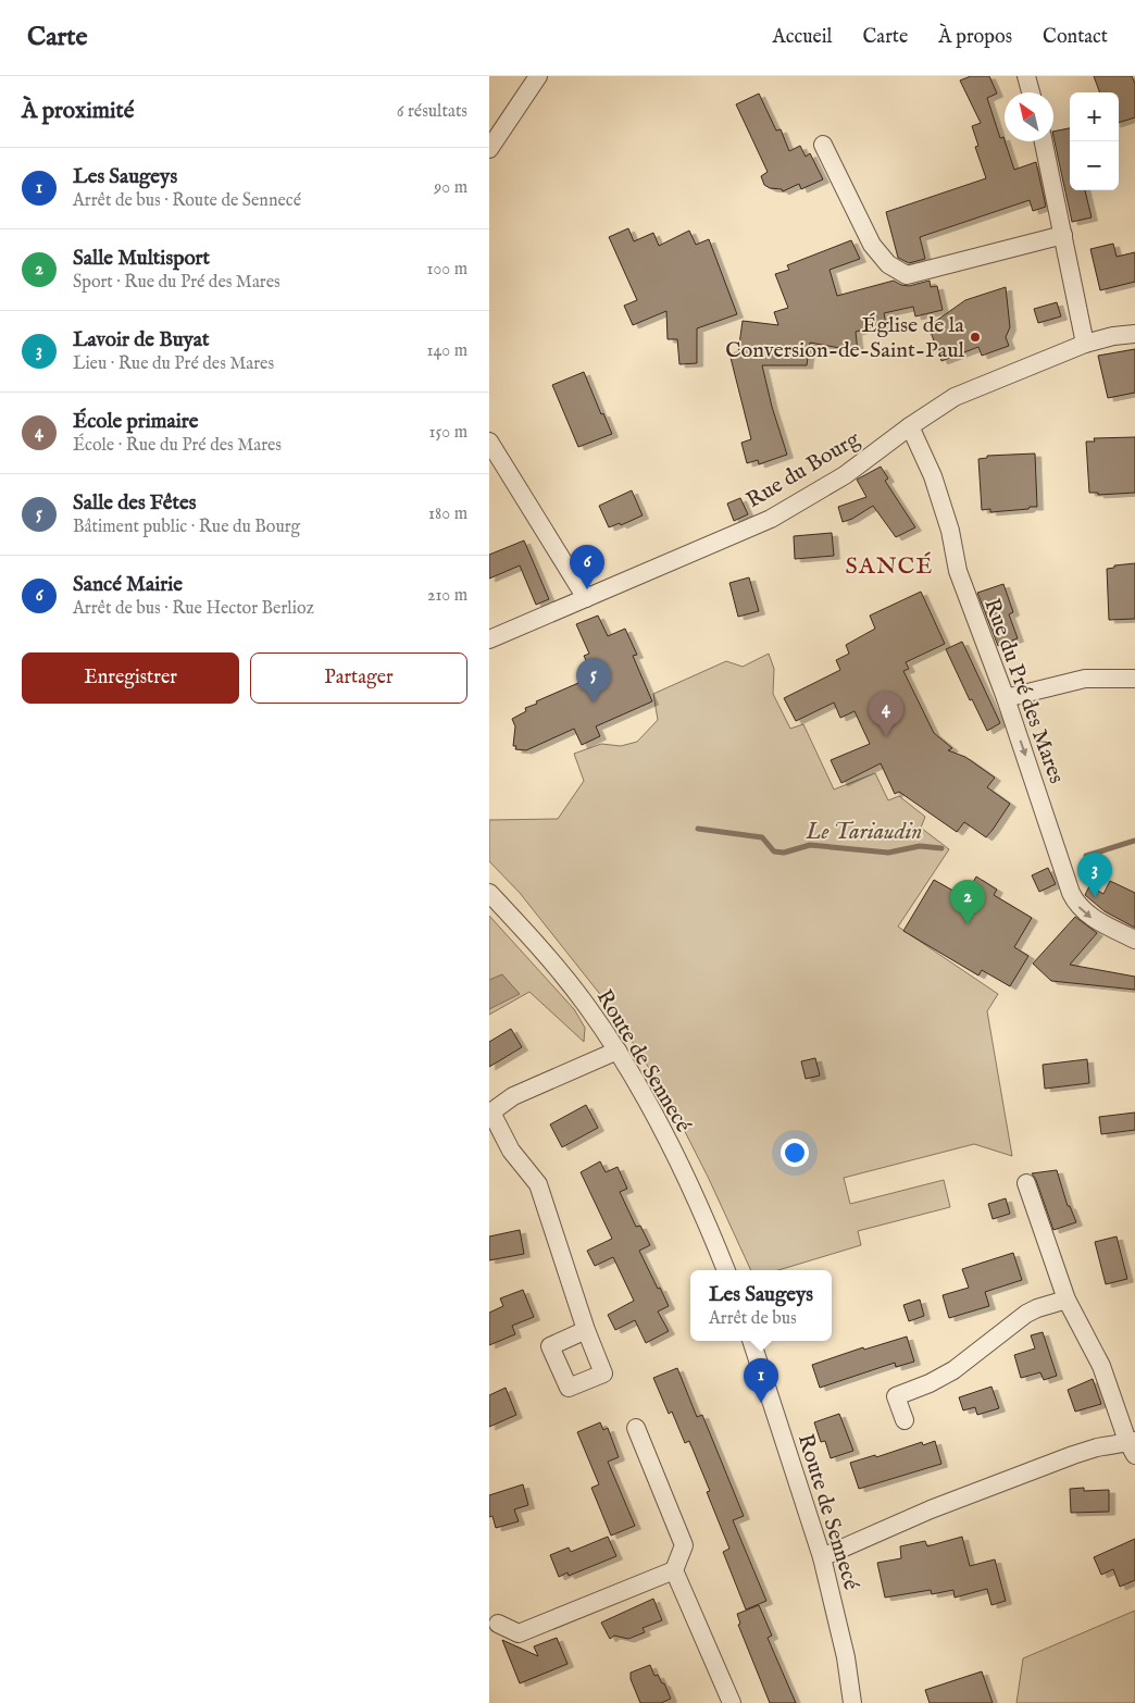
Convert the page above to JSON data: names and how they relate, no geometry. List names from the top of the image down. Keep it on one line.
{"streets":{"street":["Rue du Bourg","Rue du Pré des Mares","Route de Sennecé"]},"crossings":[["Rue du Bourg","Rue du Pré des Mares"]],"one_way":["Rue du Pré des Mares"],"districts":["SANCÉ"],"water":["Le Tariaudin"],"places":["Église de la Conversion-de-Saint-Paul"],"north":"top left","page":{"header":"Carte","nav":["Accueil","Carte","À propos","Contact"],"heading":["À proximité","6 résultats"],"map_buttons":["+","−"],"list":[{"mark":"1","name":"Les Saugeys","note":"Arrêt de bus · Route de Sennecé","value":"90 m"},{"mark":"2","name":"Salle Multisport","note":"Sport · Rue du Pré des Mares","value":"100 m"},{"mark":"3","name":"Lavoir de Buyat","note":"Lieu · Rue du Pré des Mares","value":"140 m"},{"mark":"4","name":"École primaire","note":"École · Rue du Pré des Mares","value":"150 m"},{"mark":"5","name":"Salle des Fêtes","note":"Bâtiment public · Rue du Bourg","value":"180 m"},{"mark":"6","name":"Sancé Mairie","note":"Arrêt de bus · Rue Hector Berlioz","value":"210 m"}],"pins":["6","5","4","3","2","1"],"buttons":["Enregistrer","Partager"],"popup":["Les Saugeys","Arrêt de bus"]}}
